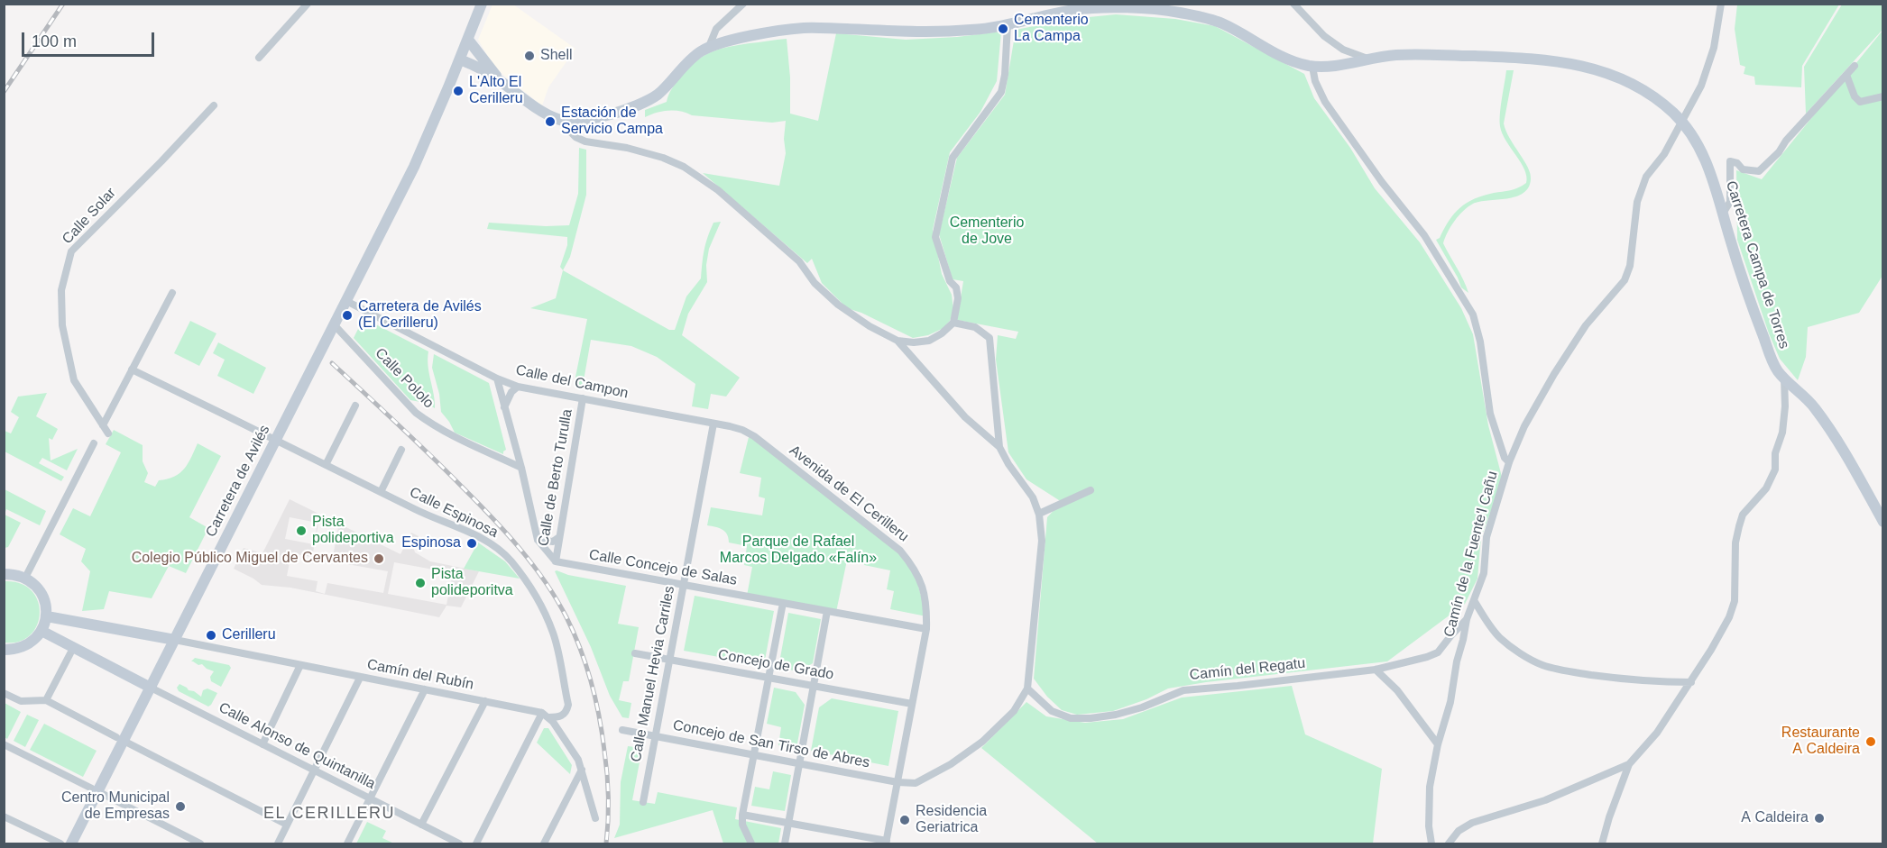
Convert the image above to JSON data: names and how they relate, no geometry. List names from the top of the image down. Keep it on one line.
{"streets":{"street":["Calle Solar","Carretera Campa de Torres","Calle Pololo","Calle del Campon","Calle de Berto Turulla","Carretera de Avilés","Avenida de El Cerilleru","Calle Espinosa","Camín de la Fuente'l Cañu","Calle Concejo de Salas","Concejo de Grado","Camín del Regatu","Calle Manuel Hevia Carriles","Camín del Rubín","Concejo de San Tirso de Abres","Calle Alonso de Quintanilla"]},"crossings":[["Carretera Campa de Torres","Camín de la Fuente'l Cañu"],["Calle Pololo","Carretera de Avilés"],["Calle del Campon","Calle de Berto Turulla"],["Calle del Campon","Carretera de Avilés"],["Calle del Campon","Avenida de El Cerilleru"],["Calle del Campon","Calle Manuel Hevia Carriles"],["Calle de Berto Turulla","Calle Concejo de Salas"],["Carretera de Avilés","Calle Espinosa"],["Carretera de Avilés","Camín del Rubín"],["Carretera de Avilés","Calle Alonso de Quintanilla"],["Avenida de El Cerilleru","Calle Concejo de Salas"],["Avenida de El Cerilleru","Concejo de Grado"],["Avenida de El Cerilleru","Calle Manuel Hevia Carriles"],["Avenida de El Cerilleru","Concejo de San Tirso de Abres"],["Calle Espinosa","Camín del Rubín"],["Camín de la Fuente'l Cañu","Camín del Regatu"],["Calle Concejo de Salas","Calle Manuel Hevia Carriles"],["Concejo de Grado","Calle Manuel Hevia Carriles"],["Camín del Regatu","Concejo de San Tirso de Abres"],["Calle Manuel Hevia Carriles","Concejo de San Tirso de Abres"]],"districts":["EL CERILLERU"],"parks":["Cementerio de Jove","Parque de Rafael Marcos Delgado «Falín»"],"places":["Cementerio La Campa","Shell","L'Alto El Cerilleru","Estación de Servicio Campa","Carretera de Avilés (El Cerilleru)","Pista polideportiva","Espinosa","Colegio Público Miguel de Cervantes","Pista polideporitva","Cerilleru","Restaurante A Caldeira","Centro Municipal de Empresas","A Caldeira","Residencia Geriatrica"],"scale_bar":"100 m"}
